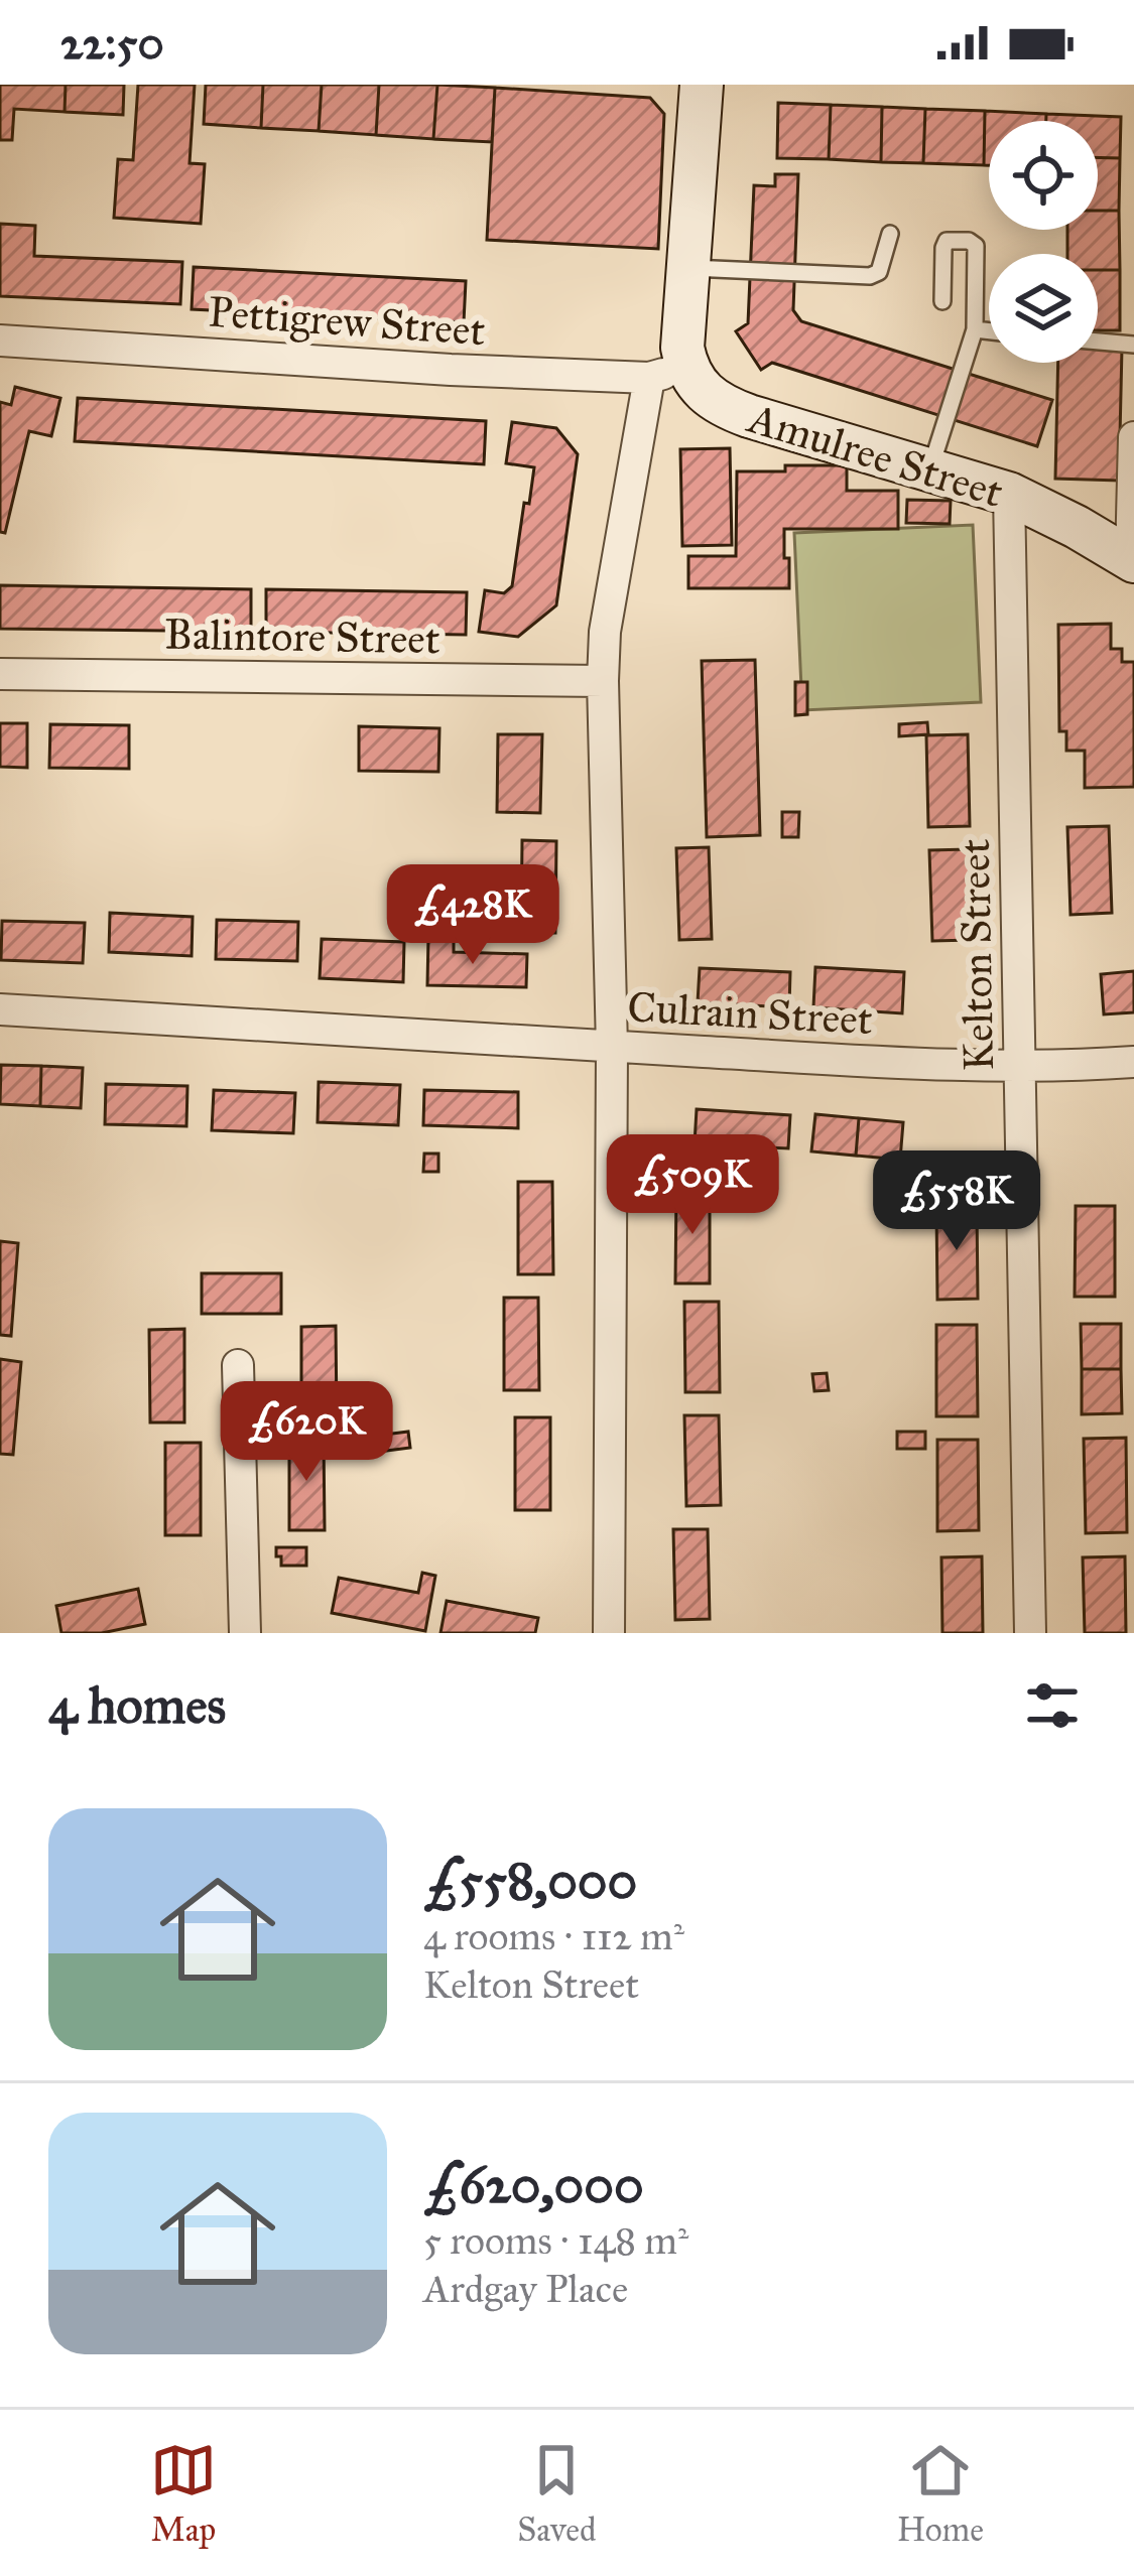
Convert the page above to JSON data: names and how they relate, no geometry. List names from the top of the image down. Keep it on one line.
{"streets":{"street":["Pettigrew Street","Amulree Street","Balintore Street","Kelton Street","Culrain Street"]},"crossings":[["Pettigrew Street","Amulree Street"],["Amulree Street","Kelton Street"],["Kelton Street","Culrain Street"]],"page":{"status":"22:50","price":["£428K","£509K","£558K","£620K"],"heading":"4 homes","list":[{"name":"£558,000","note":"4 rooms · 112 m² · Kelton Street"},{"name":"£620,000","note":"5 rooms · 148 m² · Ardgay Place"}],"tabs":["Map","Saved","Home"]}}
